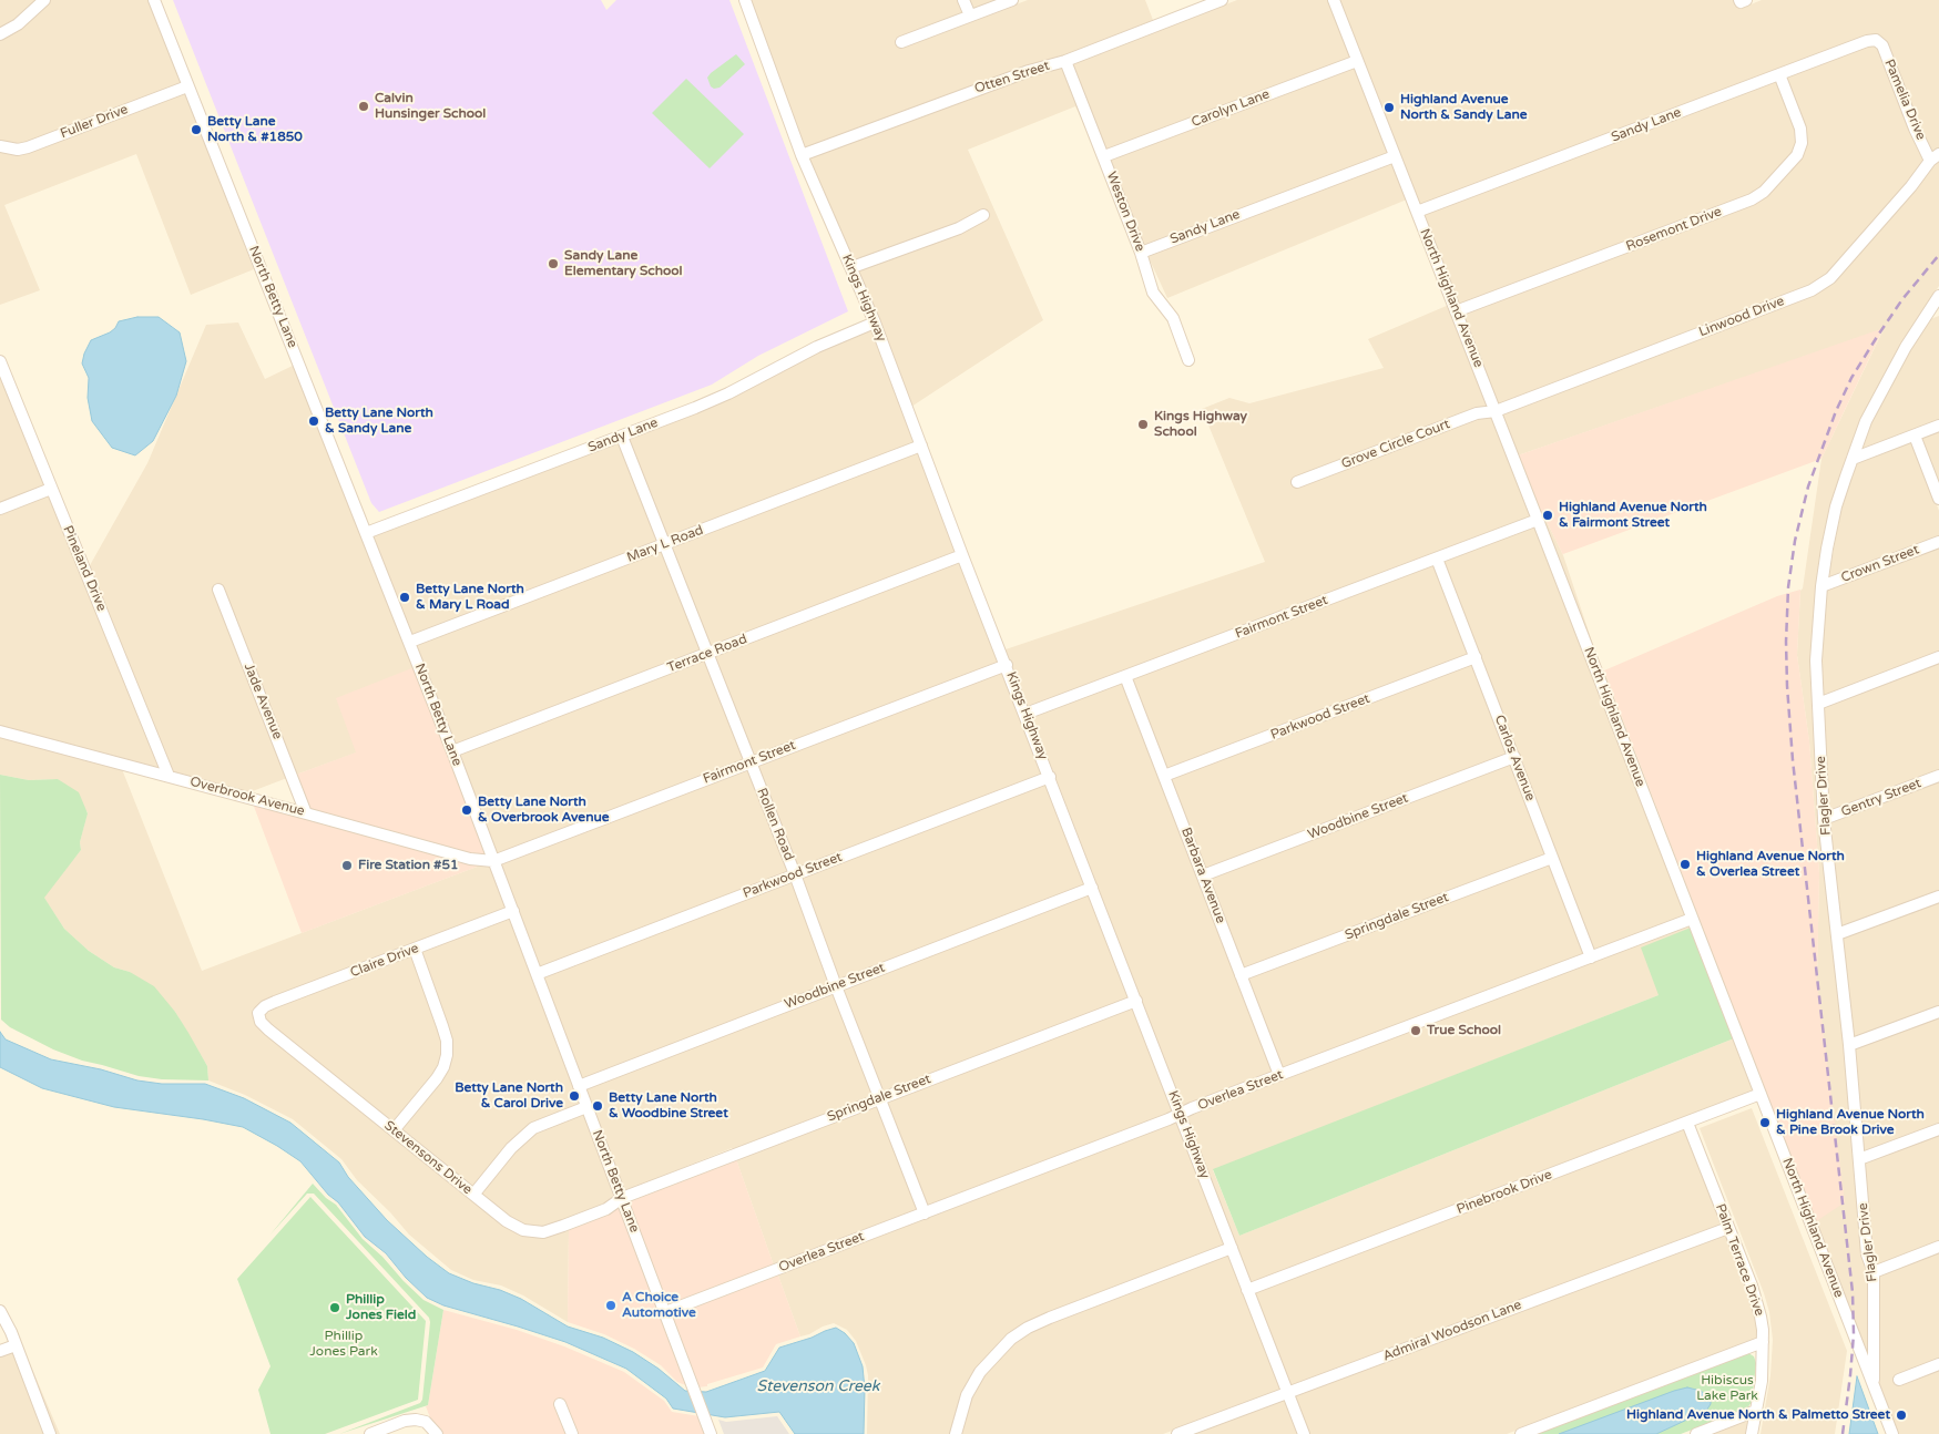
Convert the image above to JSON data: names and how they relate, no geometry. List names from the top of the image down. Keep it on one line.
{"streets":{"street":["Otten Street","Pamelia Drive","Carolyn Lane","Fuller Drive","Sandy Lane","Weston Drive","Rosemont Drive","North Betty Lane","Kings Highway","North Highland Avenue","Linwood Drive","Grove Circle Court","Mary L Road","Crown Street","Pineland Drive","Fairmont Street","Terrace Road","Jade Avenue","Parkwood Street","Carlos Avenue","Flagler Drive","Overbrook Avenue","Gentry Street","Woodbine Street","Rollen Road","Barbara Avenue","Springdale Street","Claire Drive","Overlea Street","Stevensons Drive","Pinebrook Drive","Palm Terrace Drive","Admiral Woodson Lane"]},"crossings":[["Otten Street","Weston Drive"],["Otten Street","Kings Highway"],["Pamelia Drive","Sandy Lane"],["Pamelia Drive","Linwood Drive"],["Carolyn Lane","Weston Drive"],["Carolyn Lane","North Highland Avenue"],["Fuller Drive","North Betty Lane"],["Sandy Lane","Weston Drive"],["Sandy Lane","Rosemont Drive"],["Sandy Lane","North Betty Lane"],["Sandy Lane","Kings Highway"],["Sandy Lane","North Highland Avenue"],["Sandy Lane","Rollen Road"],["Rosemont Drive","North Highland Avenue"],["North Betty Lane","Mary L Road"],["North Betty Lane","Fairmont Street"],["North Betty Lane","Terrace Road"],["North Betty Lane","Parkwood Street"],["North Betty Lane","Overbrook Avenue"],["North Betty Lane","Woodbine Street"],["North Betty Lane","Springdale Street"],["North Betty Lane","Claire Drive"],["North Betty Lane","Overlea Street"],["North Betty Lane","Stevensons Drive"],["Kings Highway","Mary L Road"],["Kings Highway","Fairmont Street"],["Kings Highway","Terrace Road"],["Kings Highway","Parkwood Street"],["Kings Highway","Woodbine Street"],["Kings Highway","Springdale Street"],["Kings Highway","Overlea Street"],["Kings Highway","Pinebrook Drive"],["Kings Highway","Admiral Woodson Lane"],["North Highland Avenue","Linwood Drive"],["North Highland Avenue","Grove Circle Court"],["North Highland Avenue","Fairmont Street"],["North Highland Avenue","Flagler Drive"],["North Highland Avenue","Overlea Street"],["North Highland Avenue","Pinebrook Drive"],["Linwood Drive","Grove Circle Court"],["Mary L Road","Rollen Road"],["Crown Street","Flagler Drive"],["Pineland Drive","Overbrook Avenue"],["Fairmont Street","Carlos Avenue"],["Fairmont Street","Overbrook Avenue"],["Fairmont Street","Rollen Road"],["Fairmont Street","Barbara Avenue"],["Terrace Road","Rollen Road"],["Jade Avenue","Overbrook Avenue"],["Parkwood Street","Carlos Avenue"],["Parkwood Street","Rollen Road"],["Parkwood Street","Barbara Avenue"],["Carlos Avenue","Woodbine Street"],["Carlos Avenue","Springdale Street"],["Carlos Avenue","Overlea Street"],["Flagler Drive","Gentry Street"],["Woodbine Street","Rollen Road"],["Woodbine Street","Barbara Avenue"],["Rollen Road","Springdale Street"],["Rollen Road","Overlea Street"],["Barbara Avenue","Springdale Street"],["Barbara Avenue","Overlea Street"],["Springdale Street","Stevensons Drive"],["Claire Drive","Stevensons Drive"],["Pinebrook Drive","Palm Terrace Drive"],["Palm Terrace Drive","Admiral Woodson Lane"]],"water":["Stevenson Creek"],"parks":["Phillip Jones Park","Hibiscus Lake Park"],"places":["Calvin Hunsinger School","Highland Avenue North & Sandy Lane","Betty Lane North & #1850","Sandy Lane Elementary School","Betty Lane North & Sandy Lane","Kings Highway School","Highland Avenue North & Fairmont Street","Betty Lane North & Mary L Road","Betty Lane North & Overbrook Avenue","Highland Avenue North & Overlea Street","Fire Station #51","True School","Betty Lane North & Carol Drive","Betty Lane North & Woodbine Street","Highland Avenue North & Pine Brook Drive","A Choice Automotive","Phillip Jones Field","Highland Avenue North & Palmetto Street"]}
